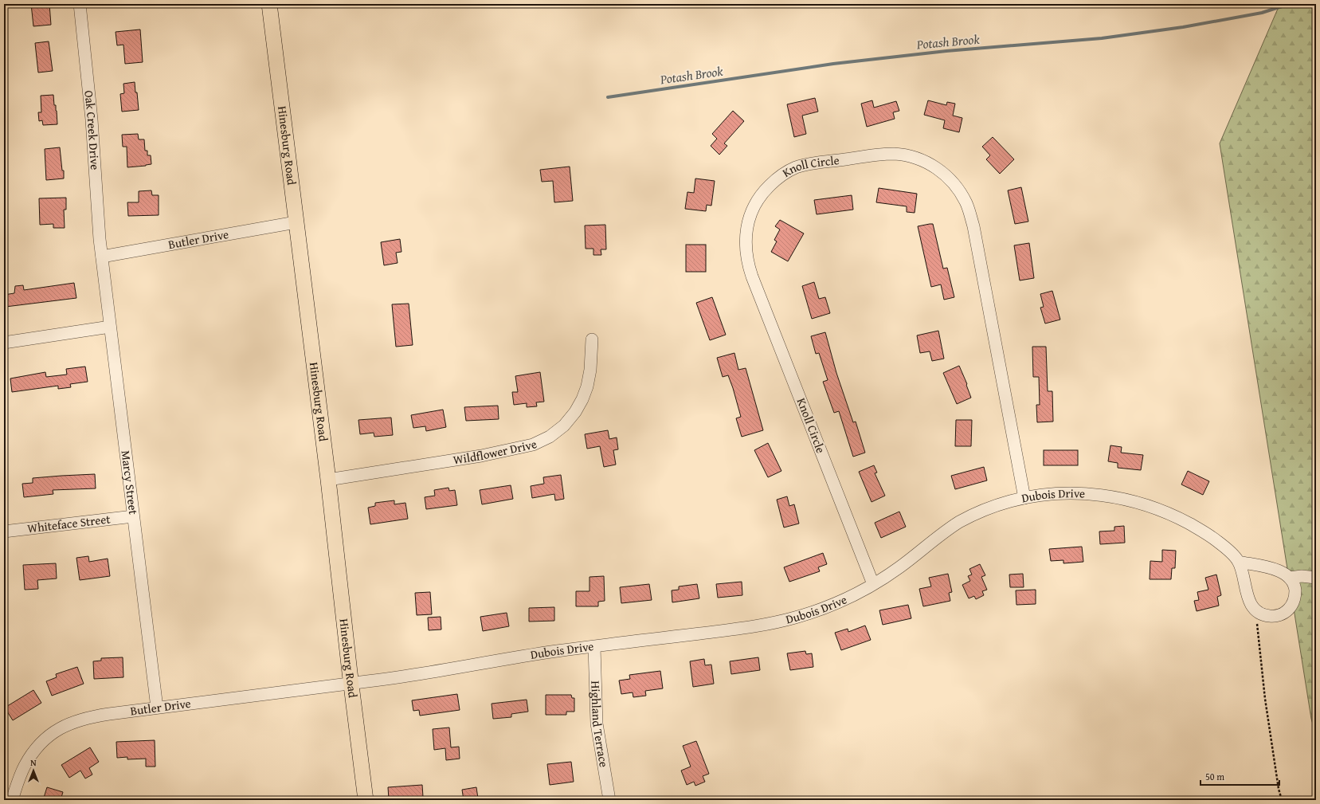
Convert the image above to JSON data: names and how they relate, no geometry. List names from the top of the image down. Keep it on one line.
{"streets":{"main road":["Hinesburg Road"],"street":["Oak Creek Drive","Knoll Circle","Butler Drive","Wildflower Drive","Marcy Street","Dubois Drive","Whiteface Street","Highland Terrace"]},"crossings":[["Oak Creek Drive","Butler Drive"],["Oak Creek Drive","Marcy Street"],["Hinesburg Road","Butler Drive"],["Hinesburg Road","Wildflower Drive"],["Hinesburg Road","Dubois Drive"],["Knoll Circle","Dubois Drive"],["Butler Drive","Marcy Street"],["Butler Drive","Dubois Drive"],["Marcy Street","Whiteface Street"],["Dubois Drive","Highland Terrace"]],"water":["Potash Brook"],"scale_bar":"50 m","north":"top"}
